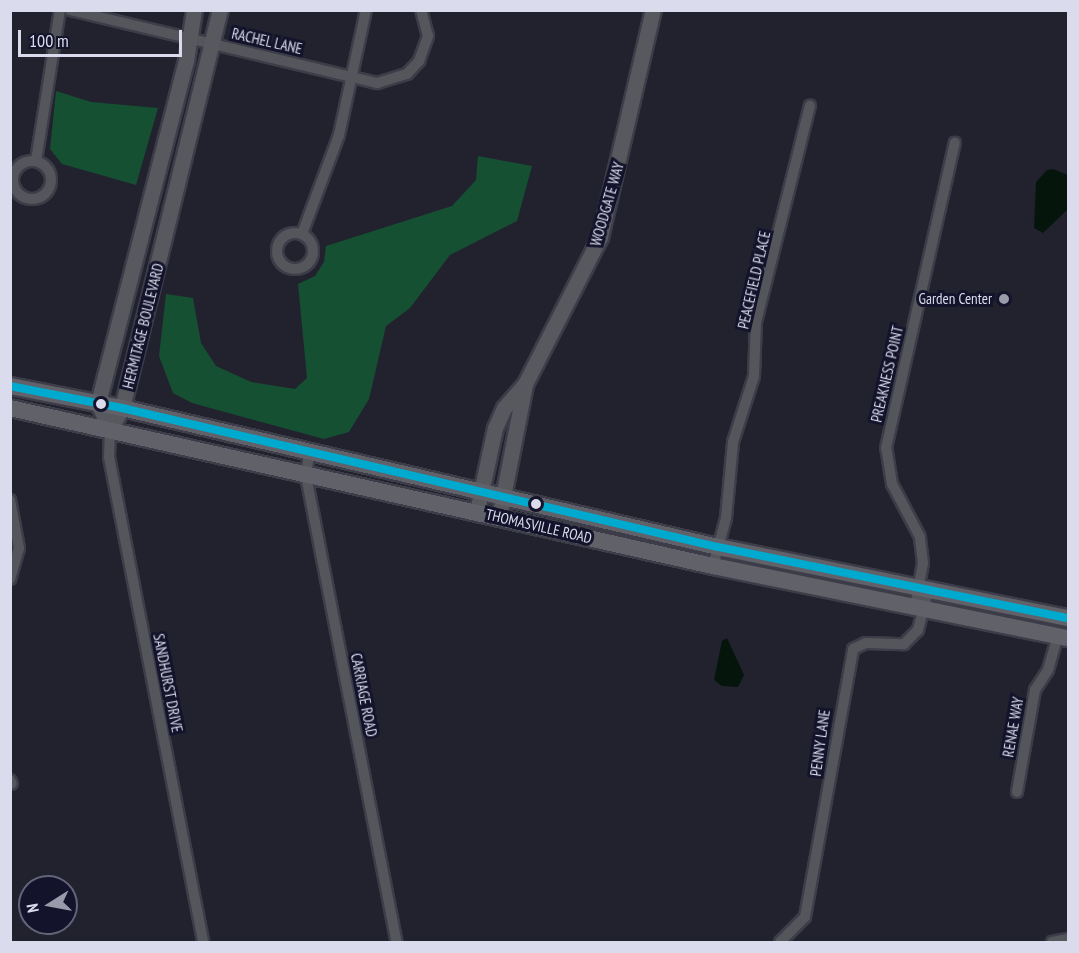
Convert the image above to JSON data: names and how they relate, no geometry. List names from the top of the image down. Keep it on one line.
{"streets":{"main road":["THOMASVILLE ROAD"],"street":["RACHEL LANE","WOODGATE WAY","PEACEFIELD PLACE","HERMITAGE BOULEVARD","PREAKNESS POINT","SANDHURST DRIVE","CARRIAGE ROAD","RENAE WAY","PENNY LANE"]},"crossings":[["RACHEL LANE","HERMITAGE BOULEVARD"],["WOODGATE WAY","THOMASVILLE ROAD"],["PEACEFIELD PLACE","THOMASVILLE ROAD"],["HERMITAGE BOULEVARD","THOMASVILLE ROAD"],["HERMITAGE BOULEVARD","SANDHURST DRIVE"],["PREAKNESS POINT","THOMASVILLE ROAD"],["PREAKNESS POINT","PENNY LANE"],["THOMASVILLE ROAD","SANDHURST DRIVE"],["THOMASVILLE ROAD","CARRIAGE ROAD"],["THOMASVILLE ROAD","RENAE WAY"],["THOMASVILLE ROAD","PENNY LANE"]],"places":["Garden Center"],"scale_bar":"100 m","north":"left"}
